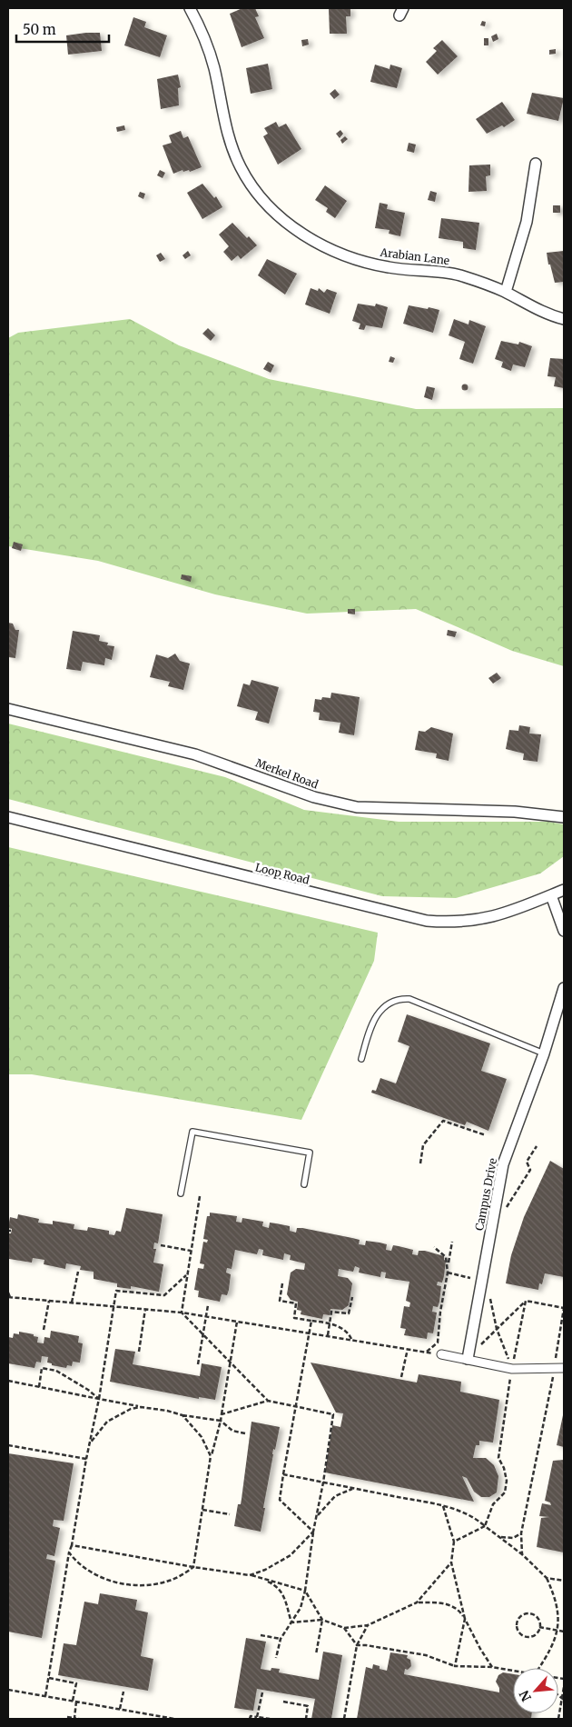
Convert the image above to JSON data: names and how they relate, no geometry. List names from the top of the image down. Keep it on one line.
{"streets":{"street":["Arabian Lane","Merkel Road","Loop Road","Campus Drive"]},"scale_bar":"50 m","north":"bottom left"}
